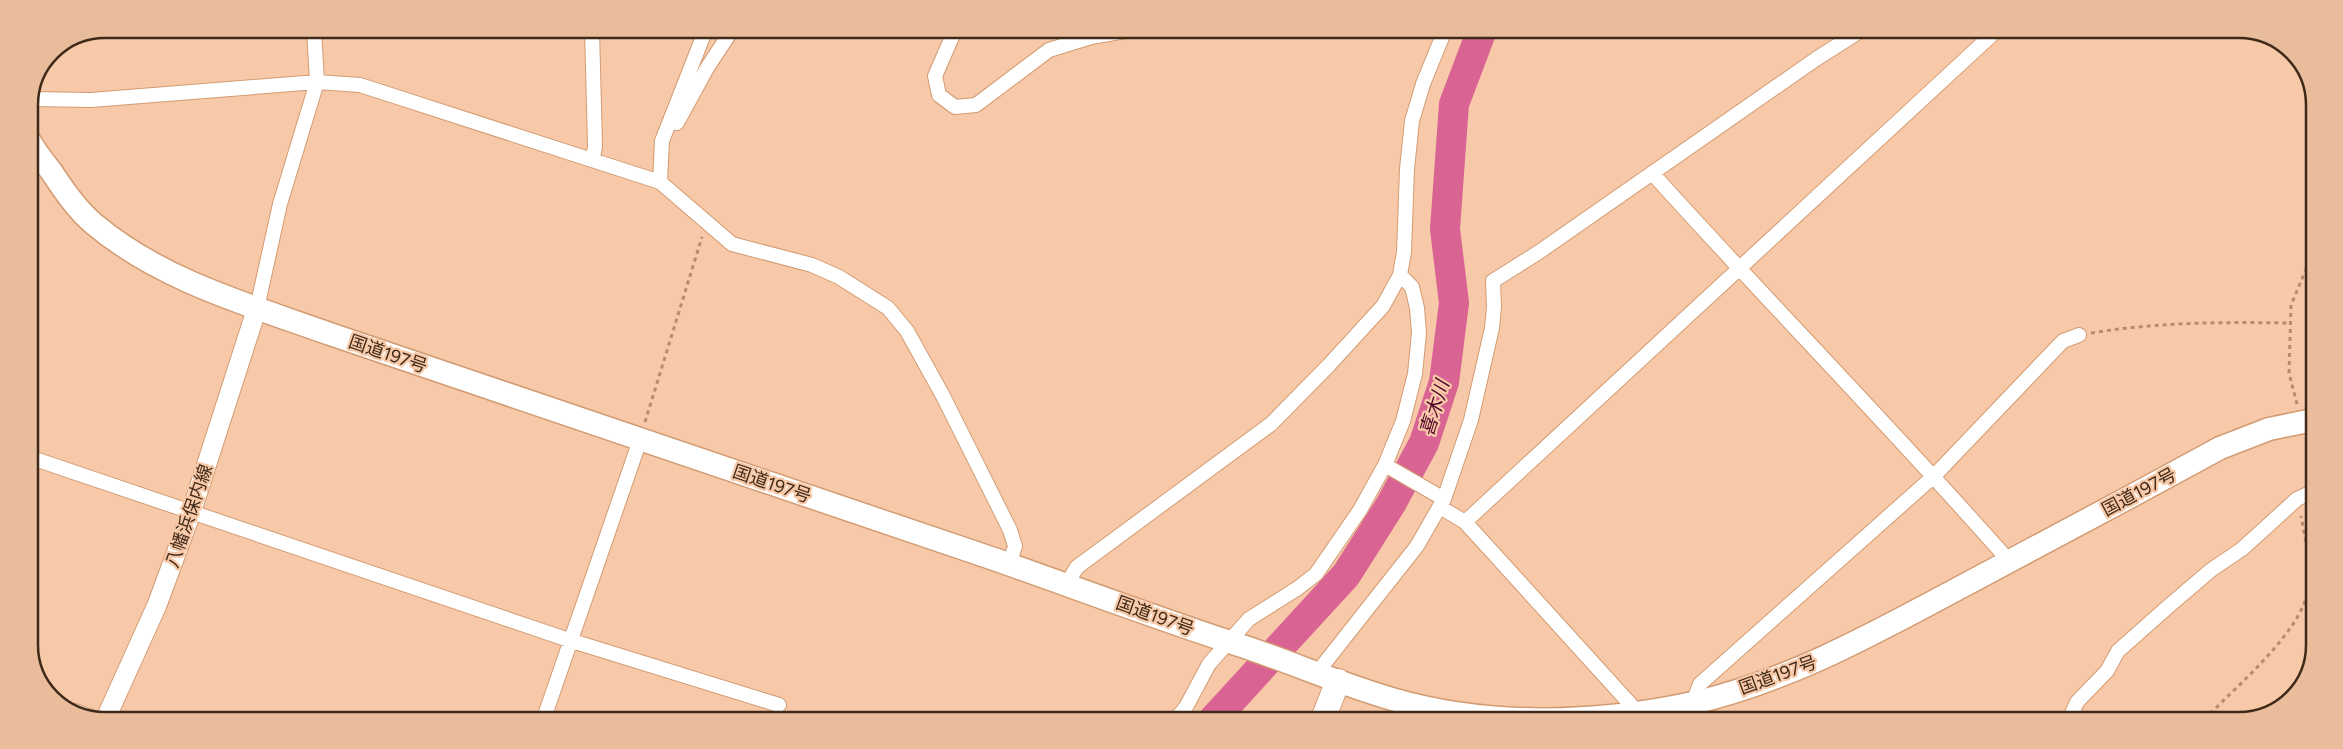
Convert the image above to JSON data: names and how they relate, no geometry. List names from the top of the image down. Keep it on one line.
{"streets":{"highway":["国道197号"],"main road":["八幡浜保内線"]},"crossings":[["国道197号","八幡浜保内線"]],"water":["喜木川"]}
